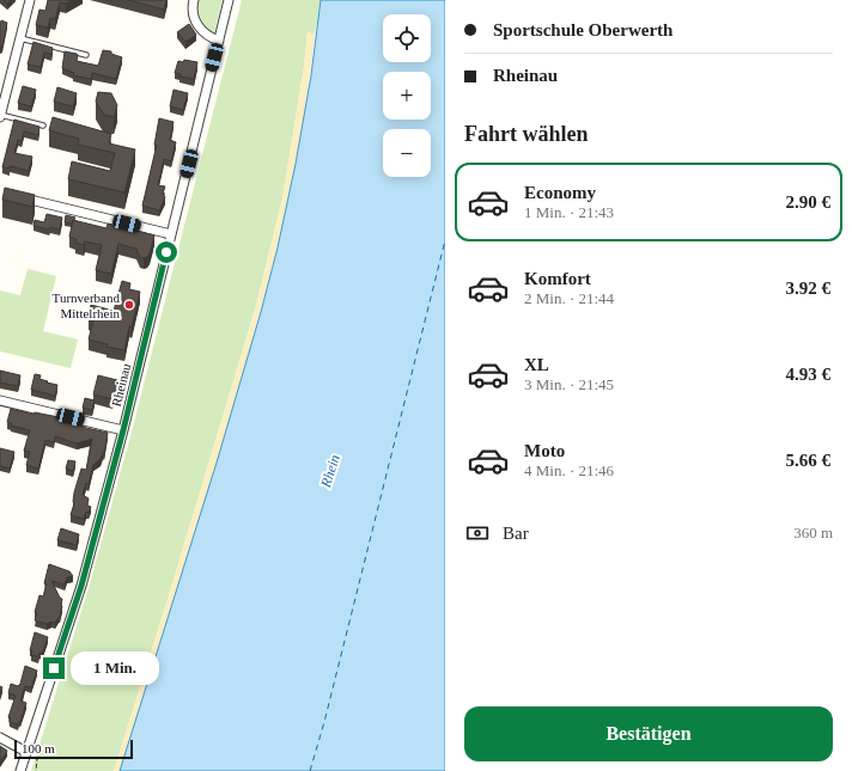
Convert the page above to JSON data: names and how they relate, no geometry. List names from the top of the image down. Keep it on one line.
{"streets":{"street":["Rheinau"]},"water":["Rhein"],"places":["Turnverband Mittelrhein"],"scale_bar":"100 m","page":{"banner":["Sportschule Oberwerth","Rheinau"],"map_buttons":["+","−"],"heading":"Fahrt wählen","list":[{"name":"Economy","note":"1 Min. · 21:43","value":"2.90 €"},{"name":"Komfort","note":"2 Min. · 21:44","value":"3.92 €"},{"name":"XL","note":"3 Min. · 21:45","value":"4.93 €"},{"name":"Moto","note":"4 Min. · 21:46","value":"5.66 €"}],"pay":["Bar","360 m"],"bubble":"1 Min.","buttons":"Bestätigen","scale":"100 m"}}
